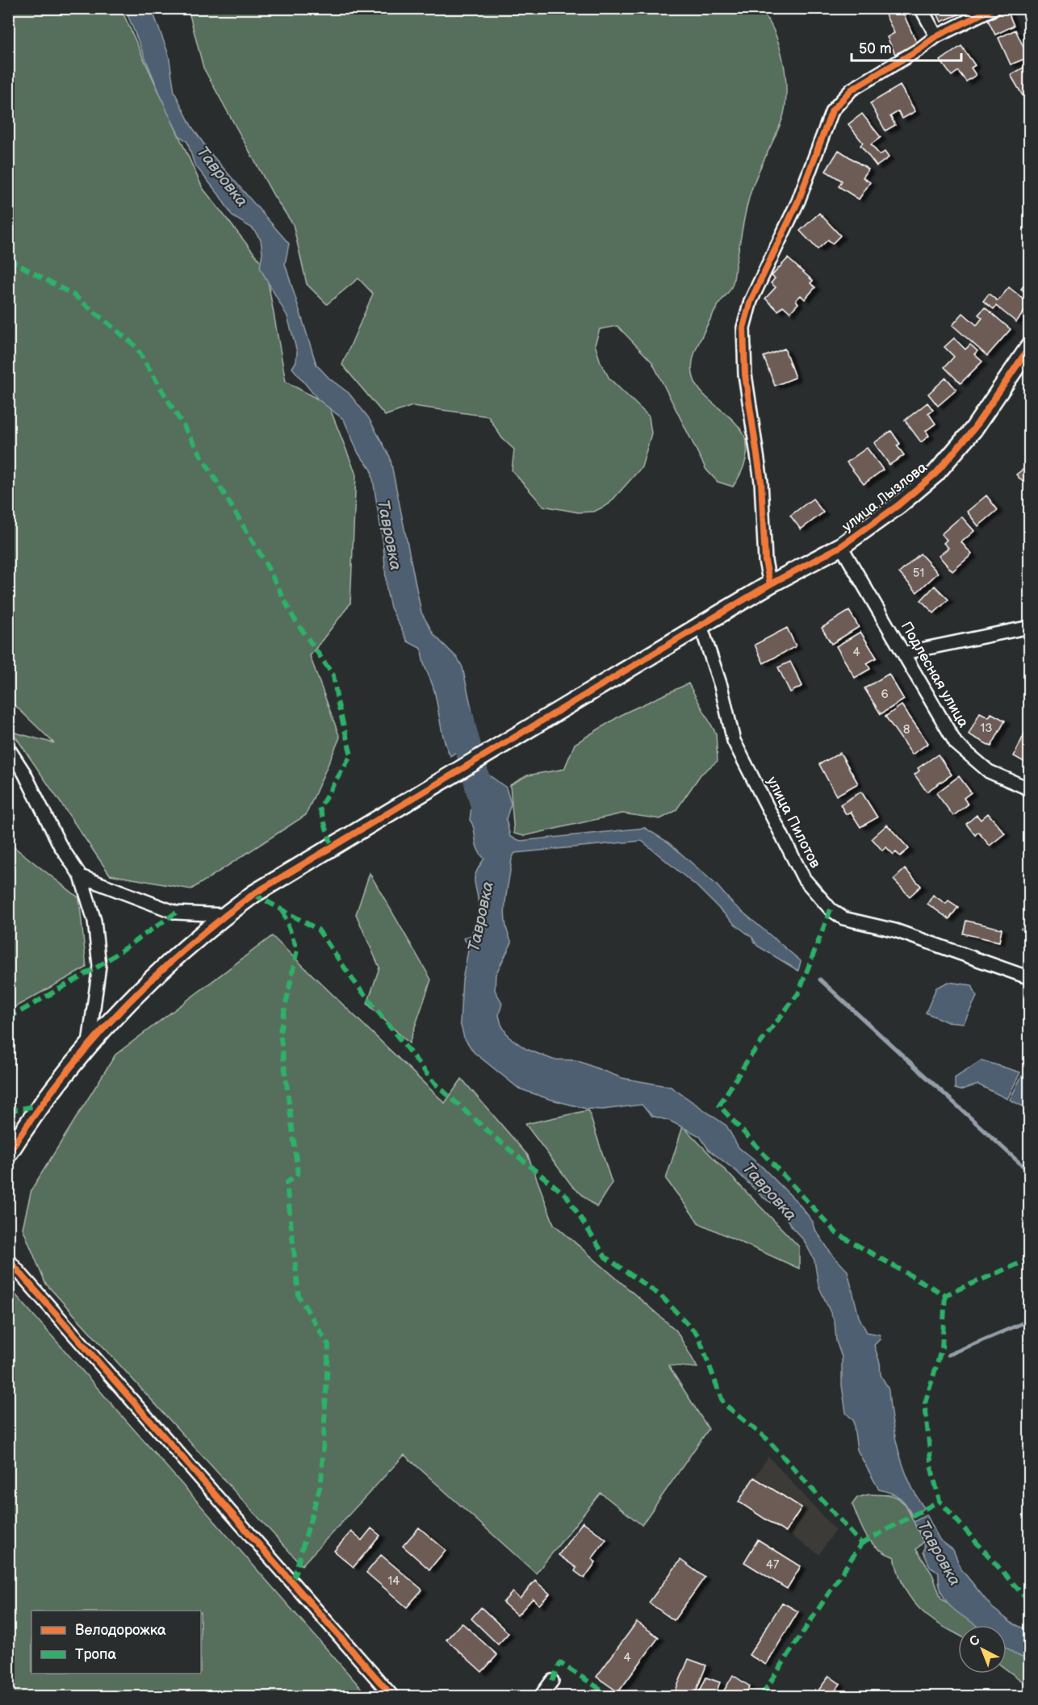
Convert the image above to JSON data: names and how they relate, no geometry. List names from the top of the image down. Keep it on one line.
{"streets":{"street":["улица Лызлова","Подлесная улица","улица Пилотов"]},"crossings":[["улица Лызлова","Подлесная улица"],["улица Лызлова","улица Пилотов"]],"water":["Тавровка"],"house_numbers":["51","4","6","13","8","47","14","4"],"legend":["Велодорожка","Тропа"],"scale_bar":"50 m","north":"top left"}
